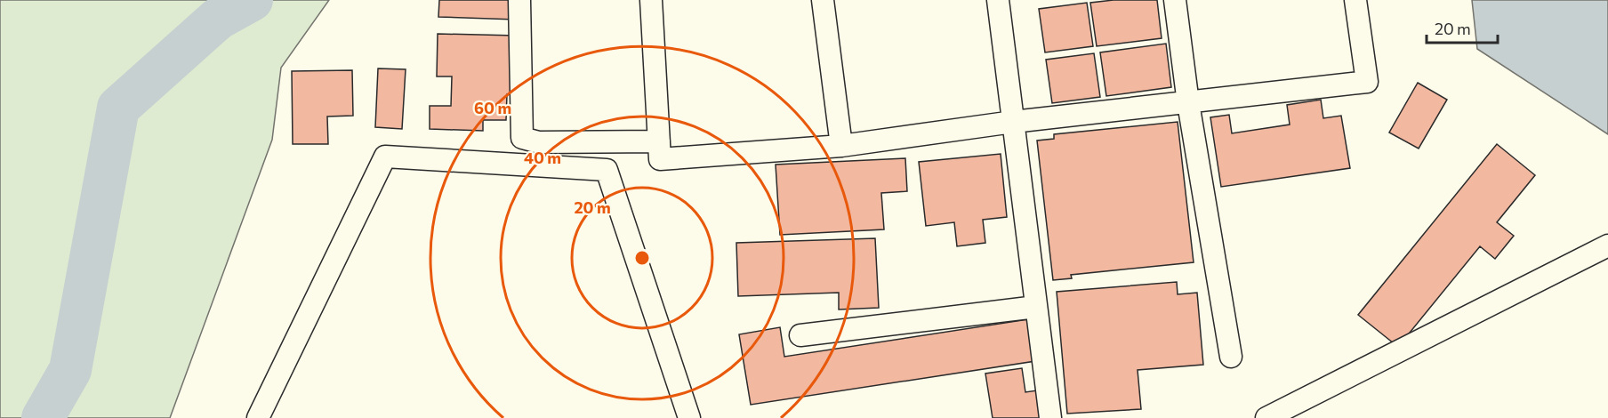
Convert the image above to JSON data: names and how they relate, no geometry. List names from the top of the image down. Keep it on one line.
{"scale_bar":"20 m","rings":["60 m","40 m","20 m"]}
